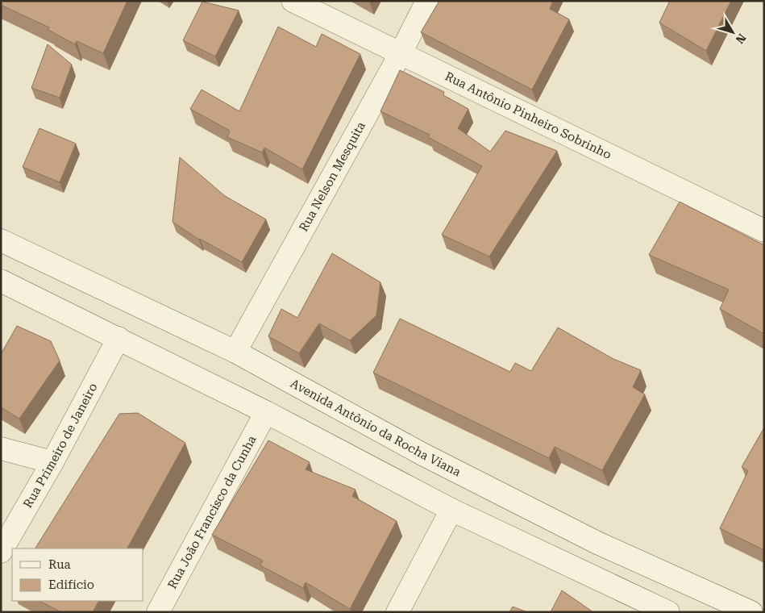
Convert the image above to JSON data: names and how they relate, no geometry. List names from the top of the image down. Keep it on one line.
{"streets":{"main road":["Rua Antônio Pinheiro Sobrinho","Rua Nelson Mesquita","Avenida Antônio da Rocha Viana","Rua Primeiro de Janeiro","Rua João Francisco da Cunha"]},"crossings":[["Rua Antônio Pinheiro Sobrinho","Rua Nelson Mesquita"],["Rua Nelson Mesquita","Avenida Antônio da Rocha Viana"]],"legend":["Rua","Edifício"],"north":"bottom right"}
